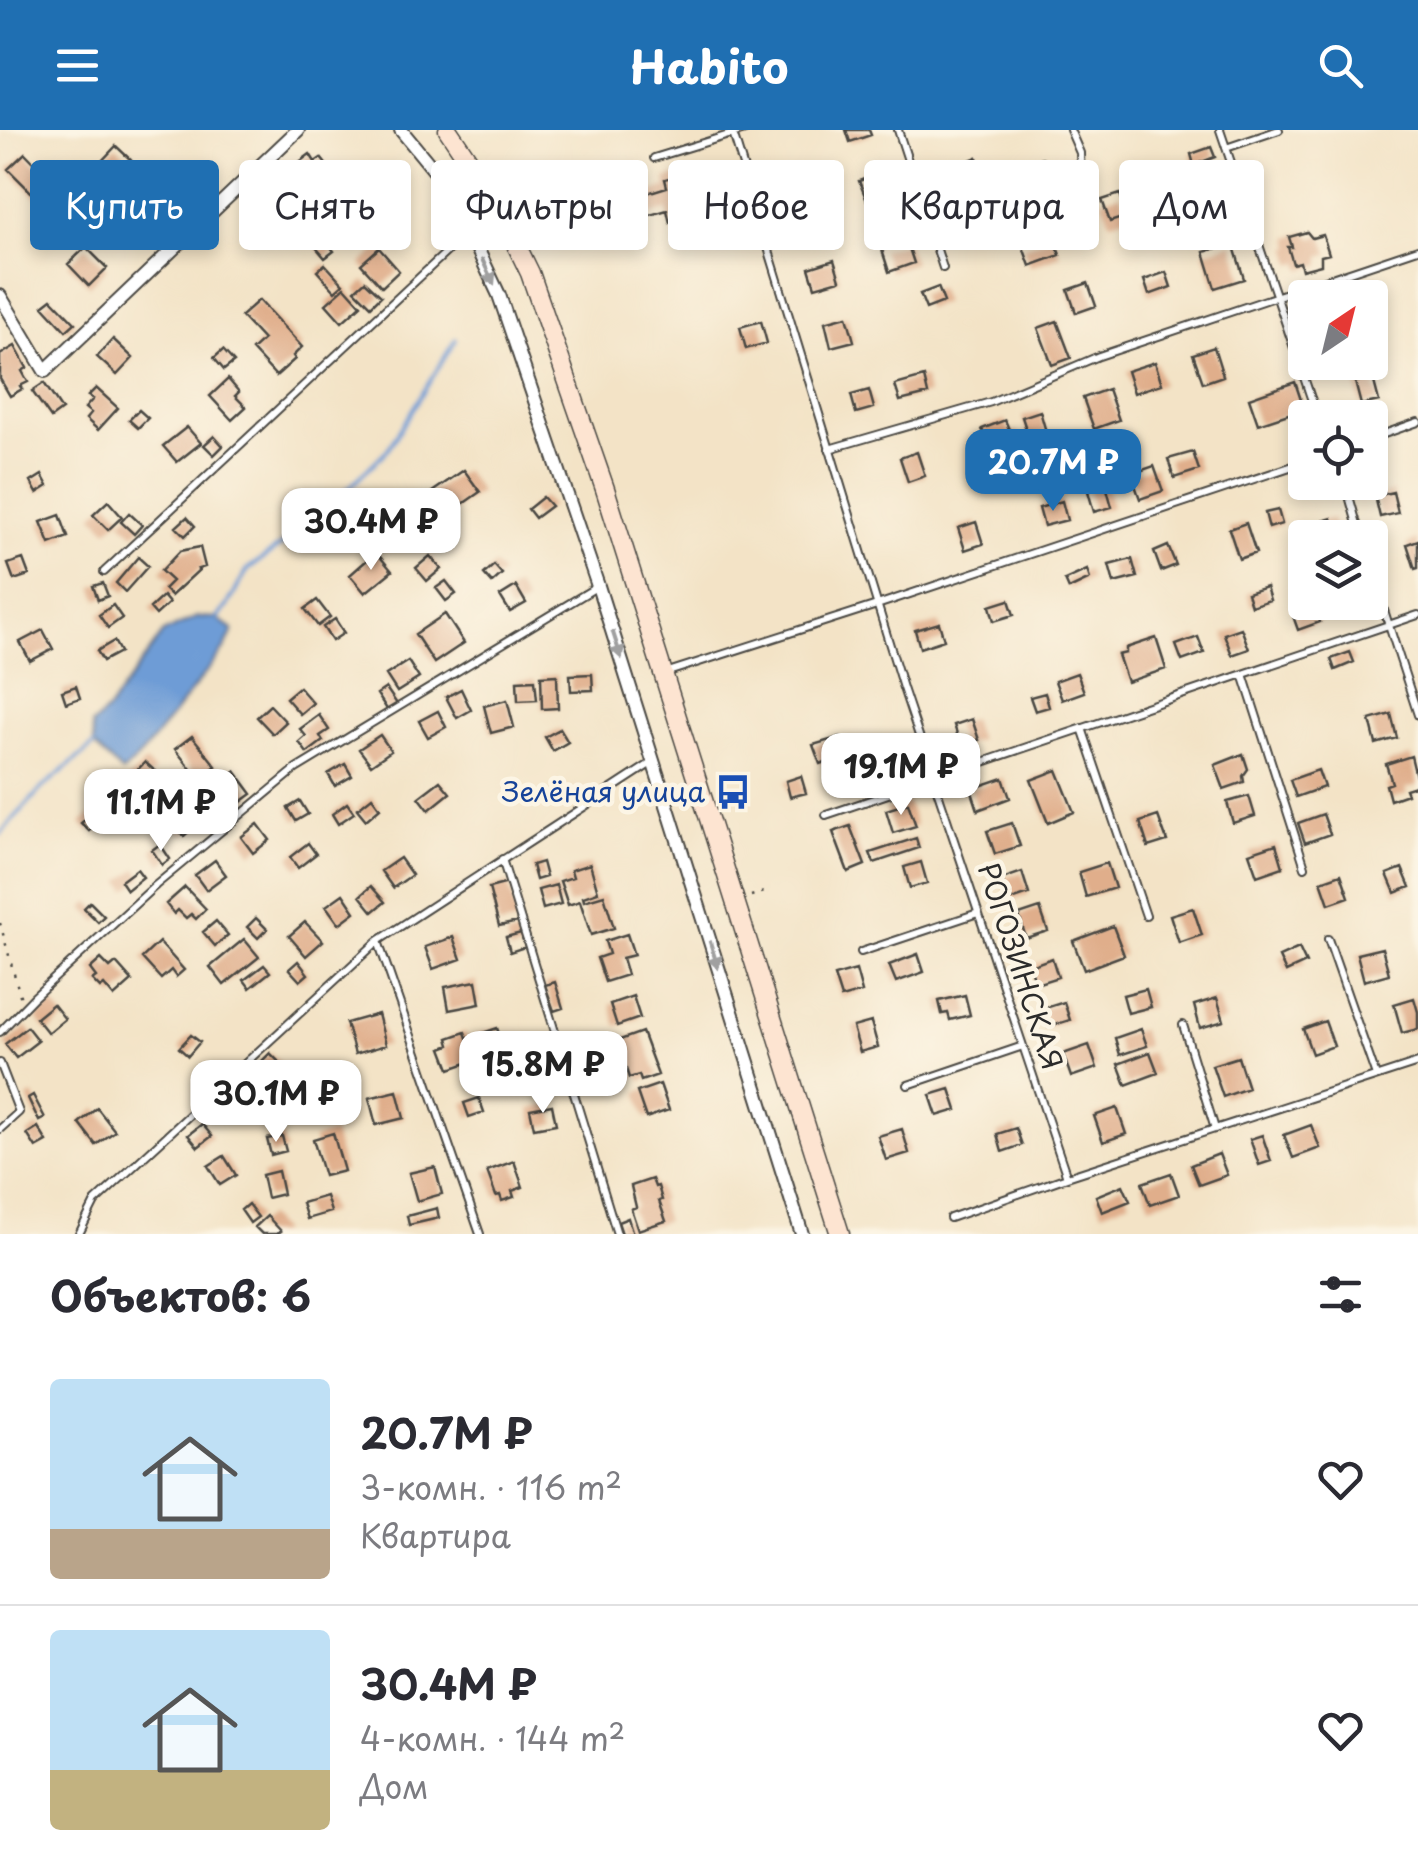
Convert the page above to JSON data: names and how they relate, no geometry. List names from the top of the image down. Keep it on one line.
{"streets":{"lane":["РОГОЗИНСКАЯ"]},"places":{"bus stop":["Зелёная улица"]},"north":"top right","page":{"header":"Habito","chip":["Купить","Снять","Фильтры","Новое","Квартира","Дом"],"price":["20.7M ₽","30.4M ₽","19.1M ₽","11.1M ₽","15.8M ₽","30.1M ₽"],"heading":"Объектов: 6","list":[{"name":"20.7M ₽","note":"3-комн. · 116 m² · Квартира"},{"name":"30.4M ₽","note":"4-комн. · 144 m² · Дом"}]}}
